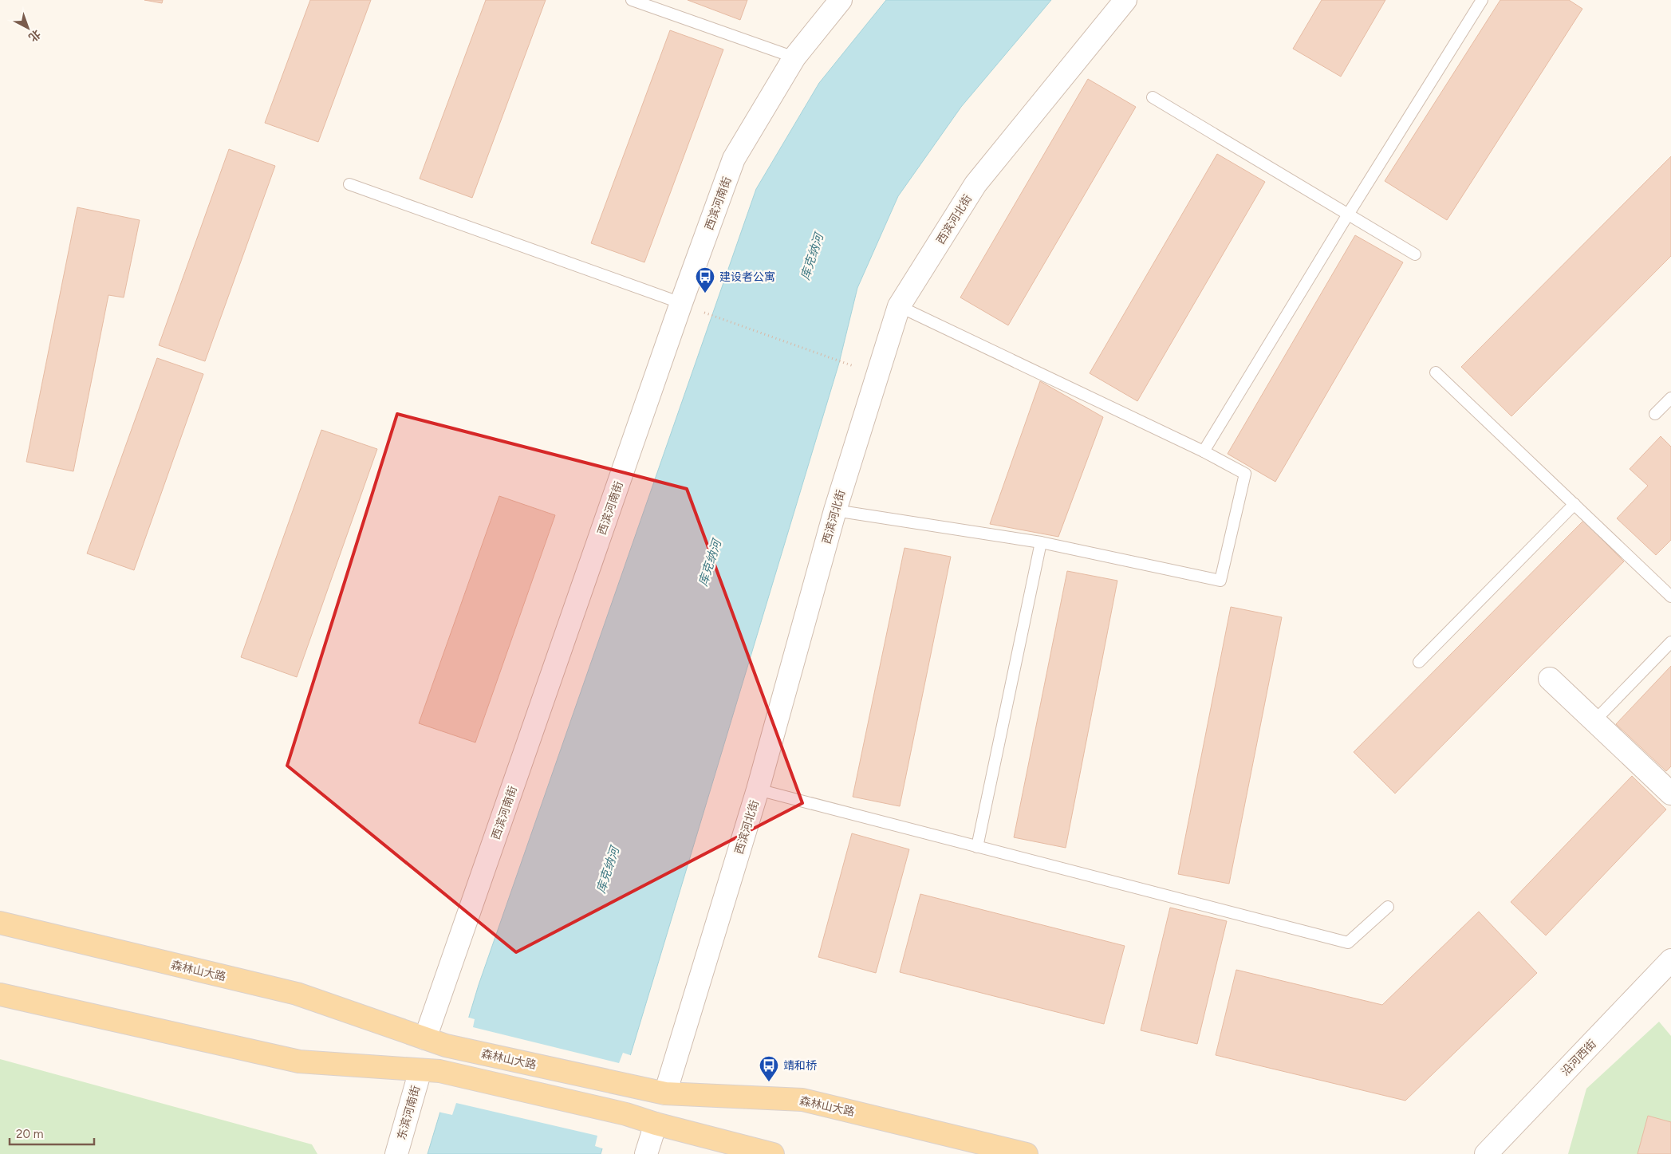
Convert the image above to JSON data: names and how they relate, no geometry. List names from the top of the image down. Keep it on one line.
{"streets":{"main road":["森林山大路"],"street":["西滨河南街","西滨河北街","沿河西街","东滨河南街"]},"crossings":[["西滨河南街","森林山大路"],["西滨河北街","森林山大路"]],"water":["库克纳河"],"places":{"bus stop":["建设者公寓","靖和桥"]},"scale_bar":"20 m","north":"bottom right"}
